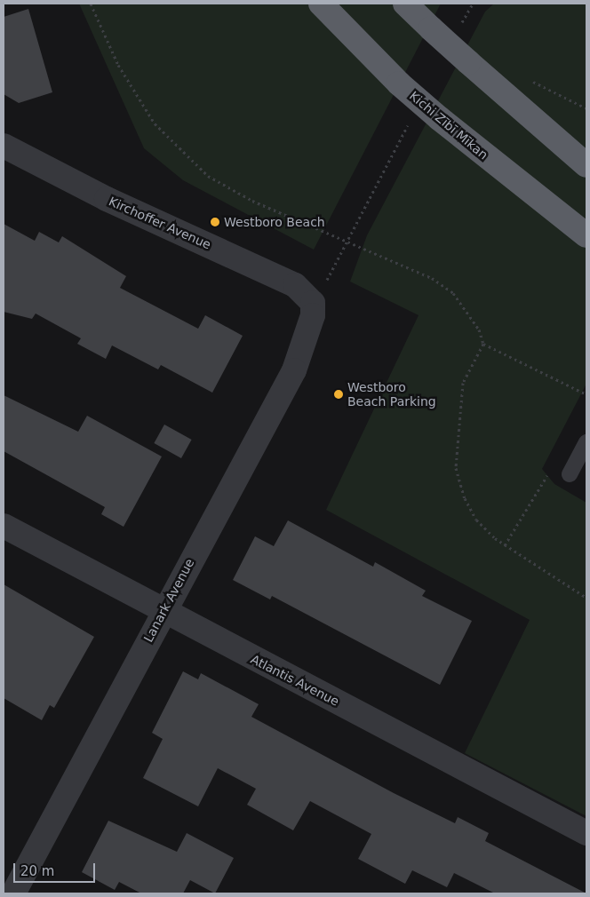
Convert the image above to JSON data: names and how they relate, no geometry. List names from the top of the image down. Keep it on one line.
{"streets":{"highway":["Kichi Zībī Mīkan"],"street":["Kirchoffer Avenue","Lanark Avenue","Atlantis Avenue"]},"crossings":[["Kirchoffer Avenue","Lanark Avenue"],["Lanark Avenue","Atlantis Avenue"]],"places":["Westboro Beach","Westboro Beach Parking"],"scale_bar":"20 m"}
